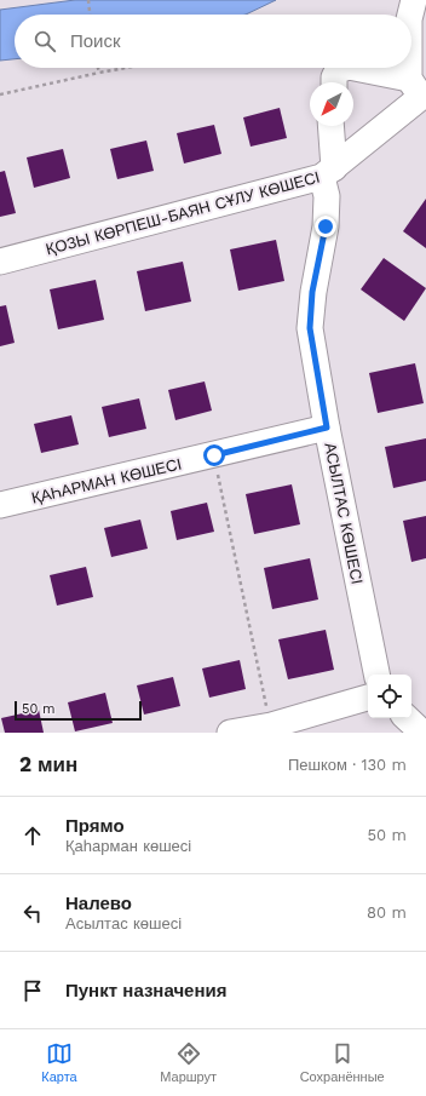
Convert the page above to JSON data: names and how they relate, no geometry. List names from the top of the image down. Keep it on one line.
{"streets":{"street":["ҚОЗЫ КӨРПЕШ-БАЯН СҰЛУ КӨШЕСІ","ҚАҺАРМАН КӨШЕСІ","АСЫЛТАС КӨШЕСІ"]},"crossings":[["ҚОЗЫ КӨРПЕШ-БАЯН СҰЛУ КӨШЕСІ","АСЫЛТАС КӨШЕСІ"],["ҚАҺАРМАН КӨШЕСІ","АСЫЛТАС КӨШЕСІ"]],"scale_bar":"50 m","north":"bottom left","page":{"search":"Поиск","scale":"50 m","heading":["2 мин","Пешком · 130 m"],"list":[["Прямо","Қаһарман көшесі","50 m"],["Налево","Асылтас көшесі","80 m"],"Пункт назначения"],"nav":["Карта","Маршрут","Сохранённые"]}}
